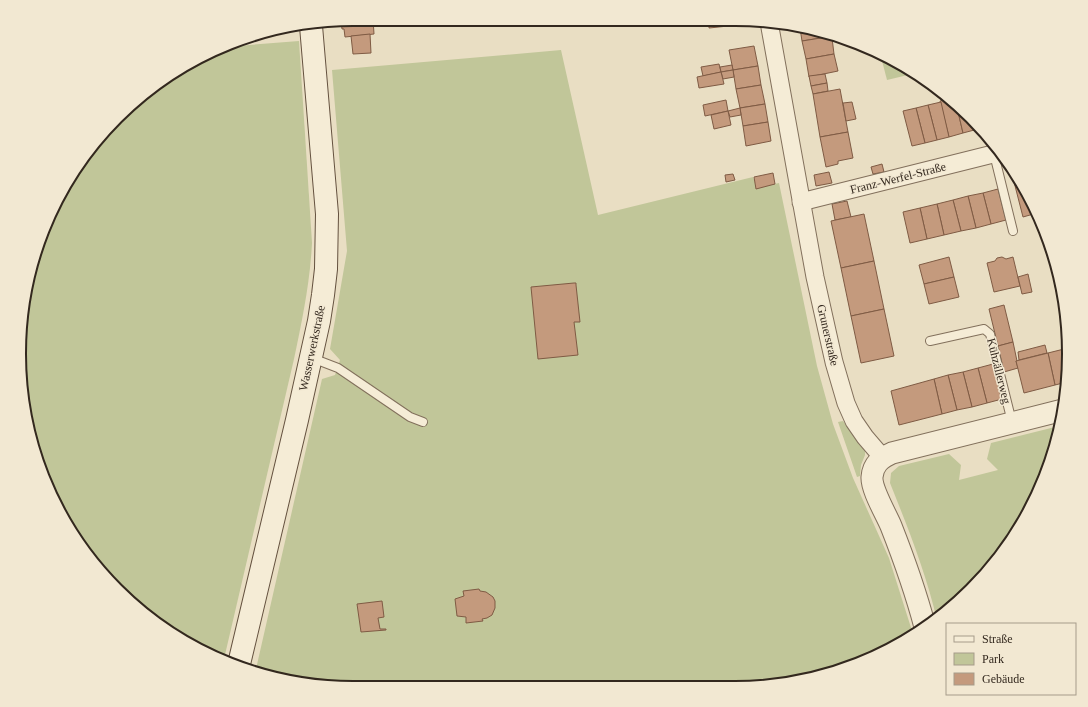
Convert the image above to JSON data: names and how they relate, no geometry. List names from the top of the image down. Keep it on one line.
{"streets":{"main road":["Wasserwerkstraße"],"street":["Franz-Werfel-Straße","Grunerstraße"],"lane":["Kühzällerweg"]},"crossings":[["Franz-Werfel-Straße","Grunerstraße"]],"legend":["Straße","Park","Gebäude"]}
